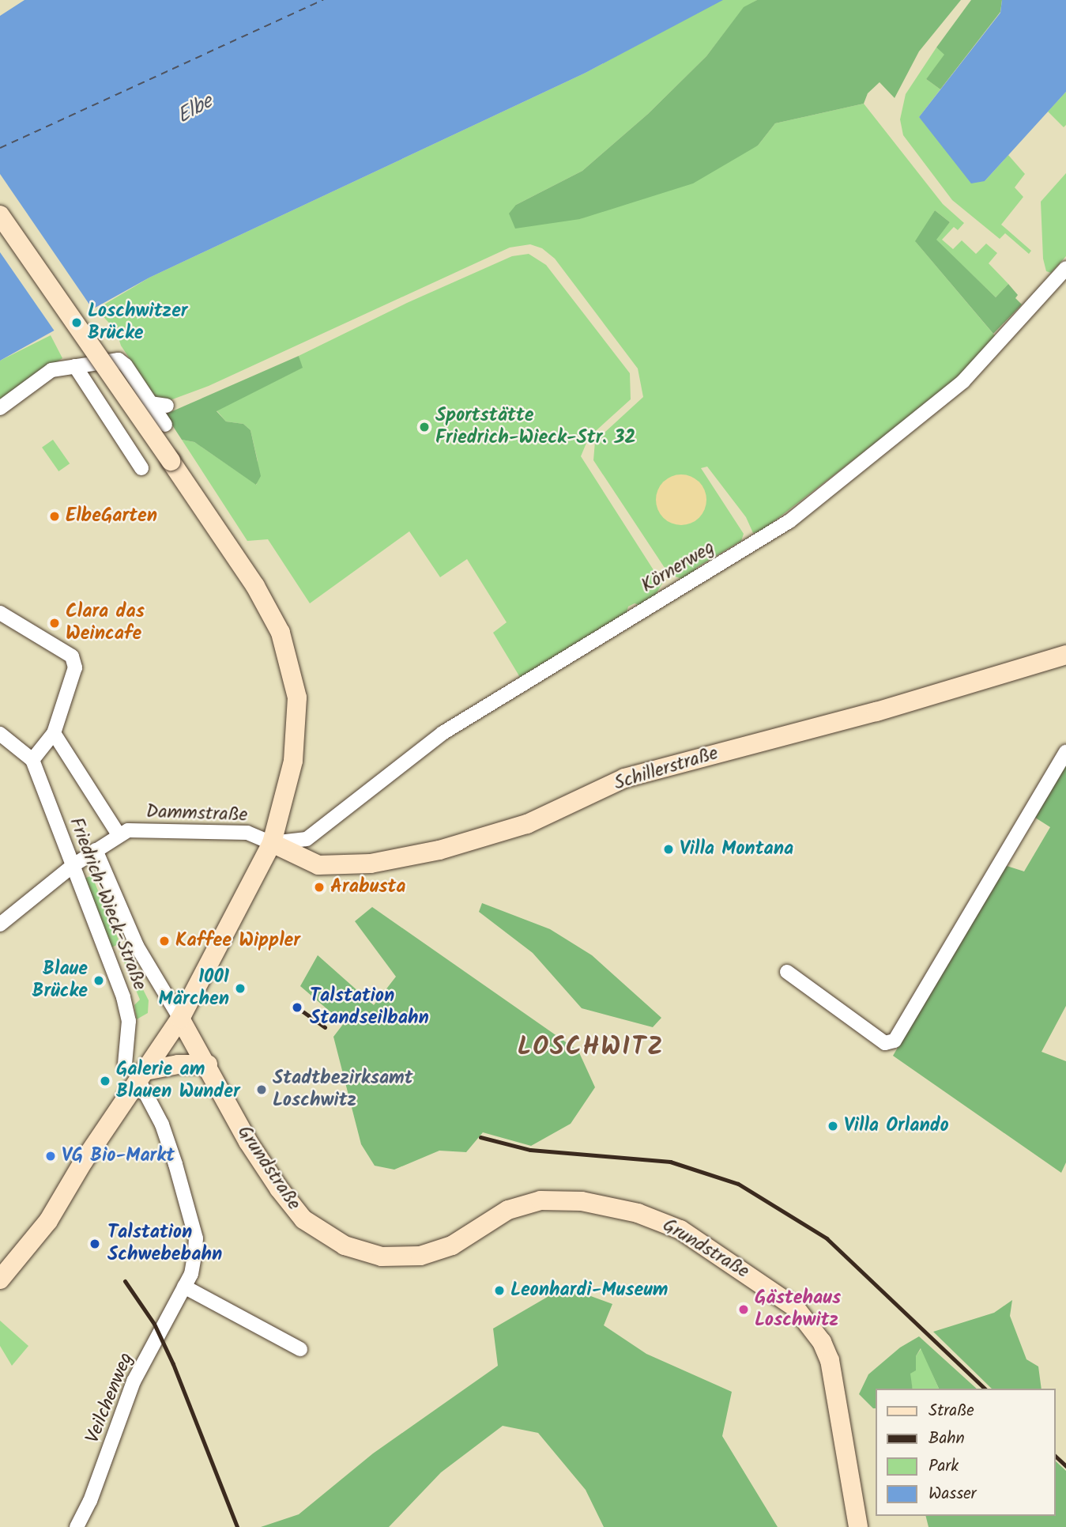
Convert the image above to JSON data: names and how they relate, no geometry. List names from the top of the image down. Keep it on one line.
{"streets":{"main road":["Schillerstraße","Grundstraße"],"street":["Körnerweg","Dammstraße","Friedrich-Wieck-Straße","Veilchenweg"]},"crossings":[["Körnerweg","Schillerstraße"],["Körnerweg","Dammstraße"],["Schillerstraße","Dammstraße"],["Dammstraße","Friedrich-Wieck-Straße"],["Friedrich-Wieck-Straße","Grundstraße"]],"districts":["LOSCHWITZ"],"water":["Elbe"],"places":["Loschwitzer Brücke","Sportstätte Friedrich-Wieck-Str. 32","ElbeGarten","Clara das Weincafe","Villa Montana","Arabusta","Kaffee Wippler","Blaue Brücke","1001 Märchen","Talstation Standseilbahn","Galerie am Blauen Wunder","Stadtbezirksamt Loschwitz","Villa Orlando","VG Bio-Markt","Talstation Schwebebahn","Leonhardi-Museum","Gästehaus Loschwitz"],"legend":["Straße","Bahn","Park","Wasser"]}
